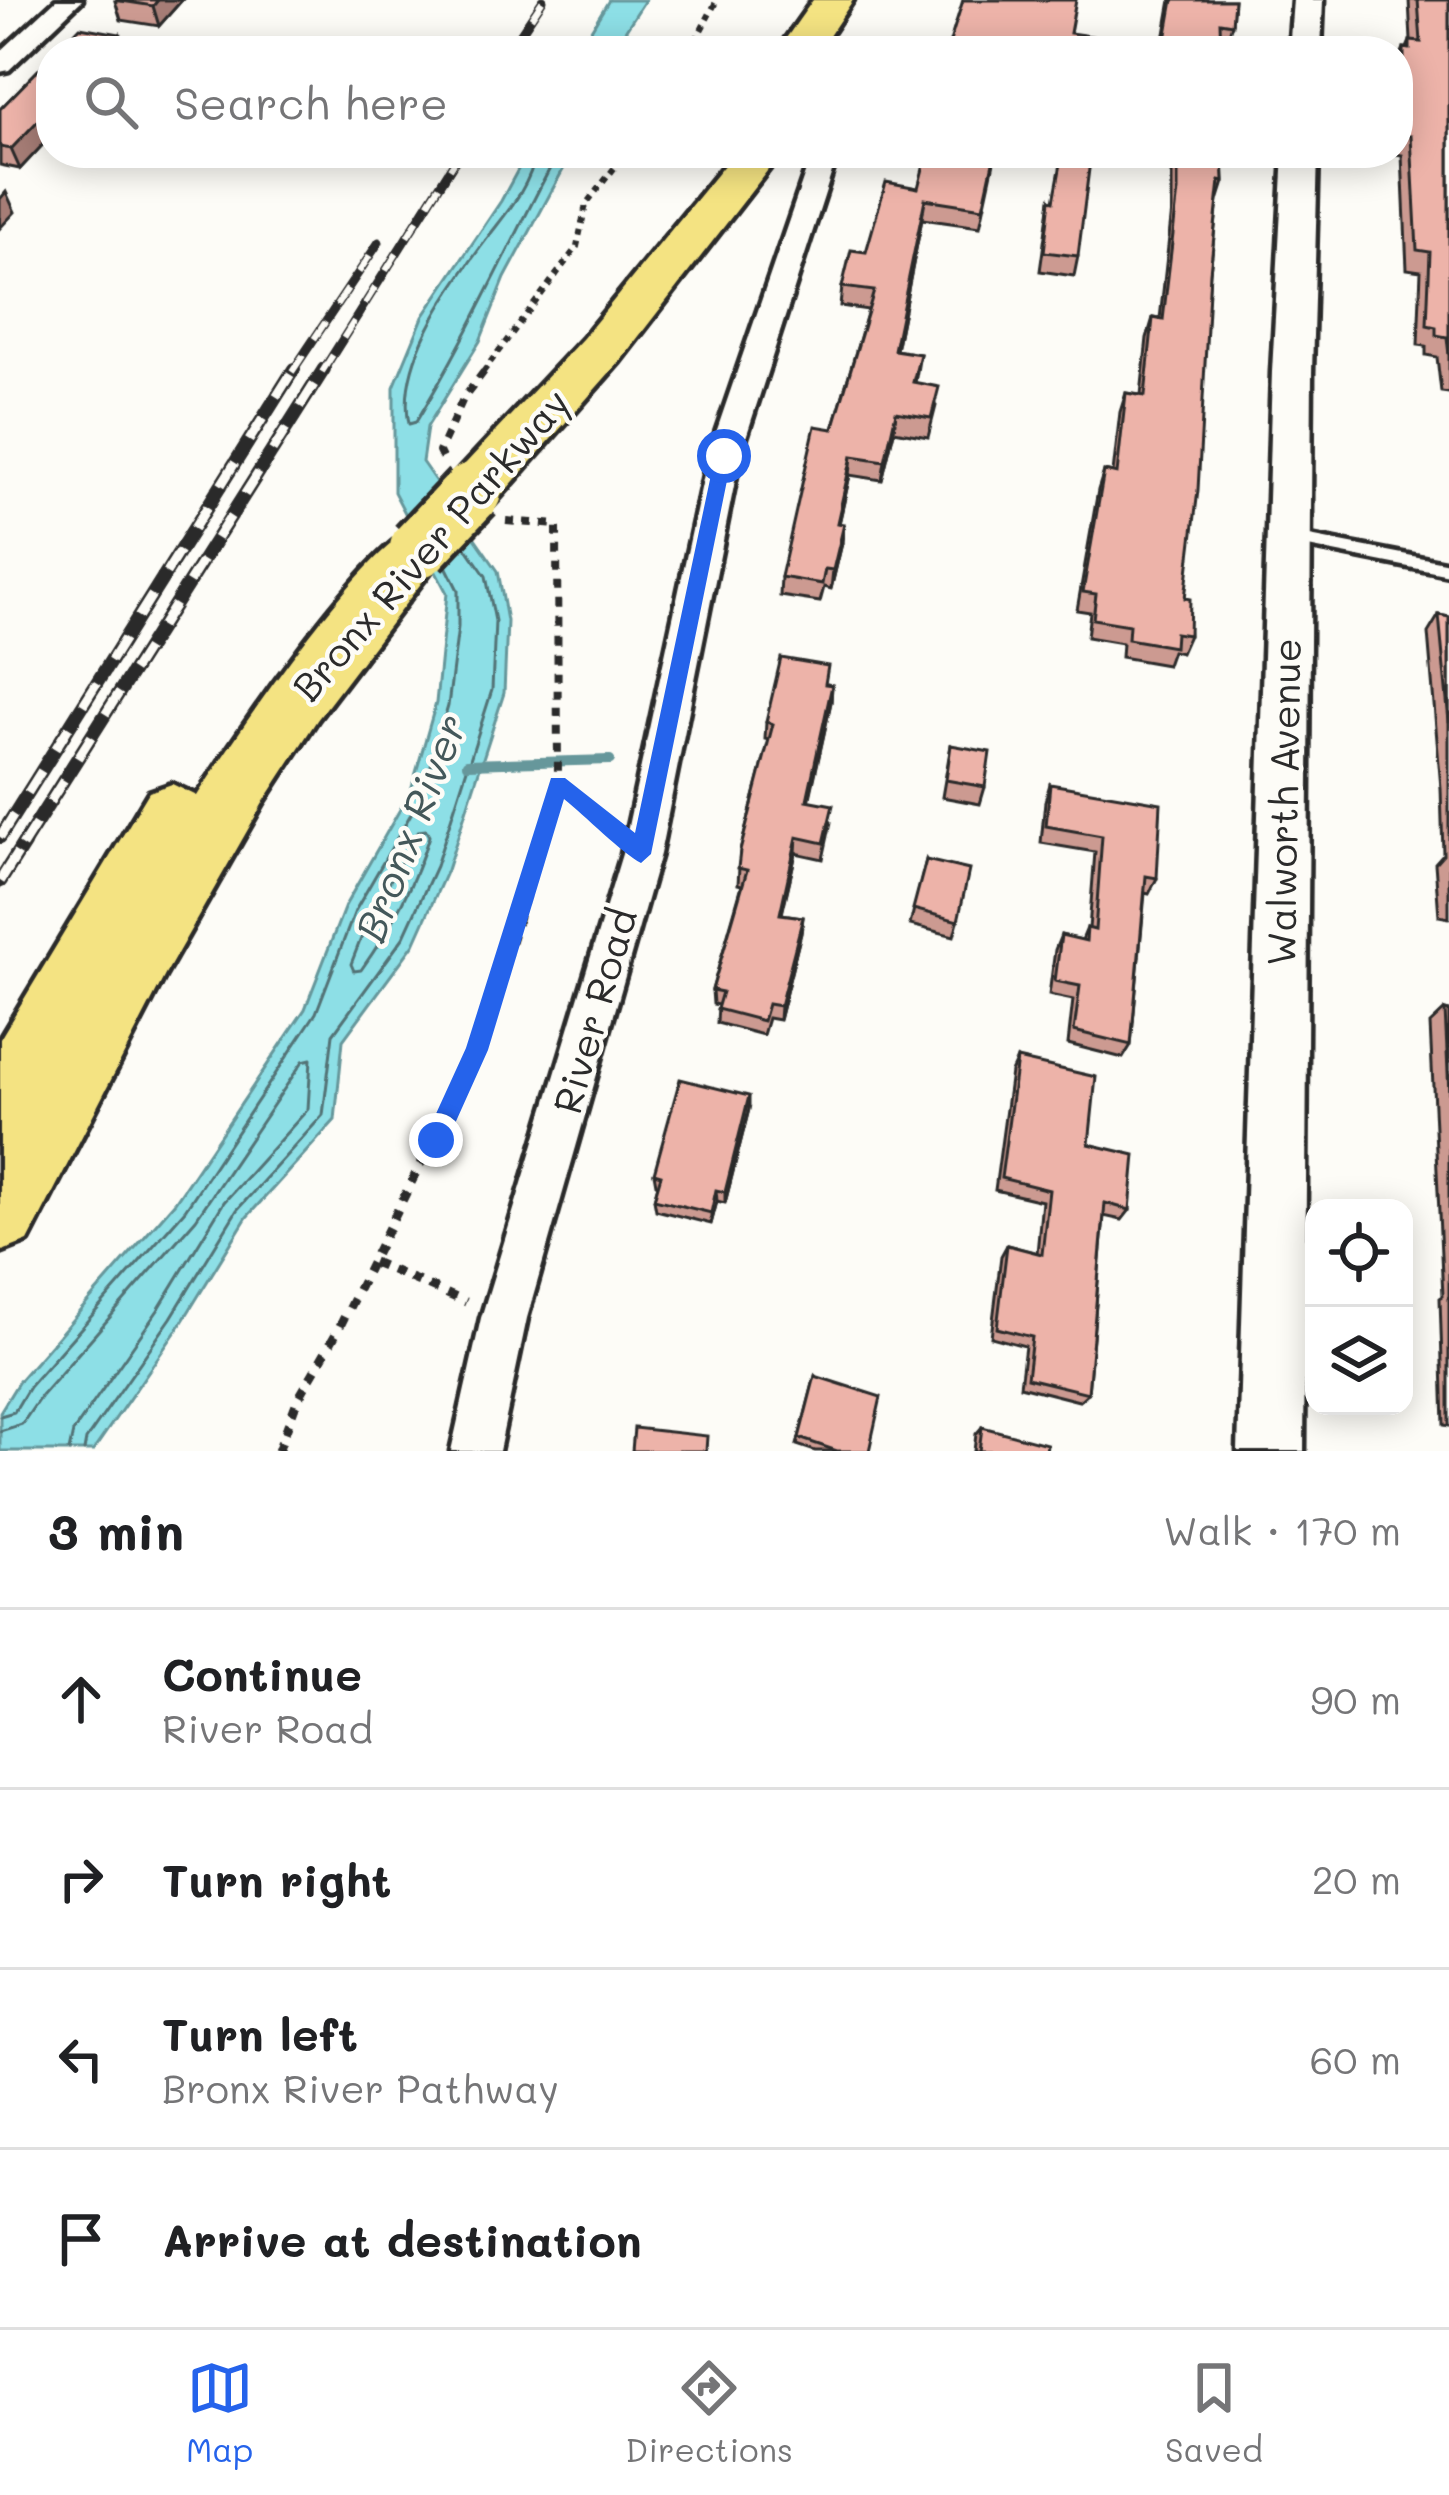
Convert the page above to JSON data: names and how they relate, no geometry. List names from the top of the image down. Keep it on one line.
{"streets":{"highway":["Bronx River Parkway"],"street":["Walworth Avenue","River Road"]},"water":["Bronx River"],"page":{"search":"Search here","heading":["3 min","Walk · 170 m"],"list":[["Continue","River Road","90 m"],["Turn right","20 m"],["Turn left","Bronx River Pathway","60 m"],"Arrive at destination"],"nav":["Map","Directions","Saved"]}}
